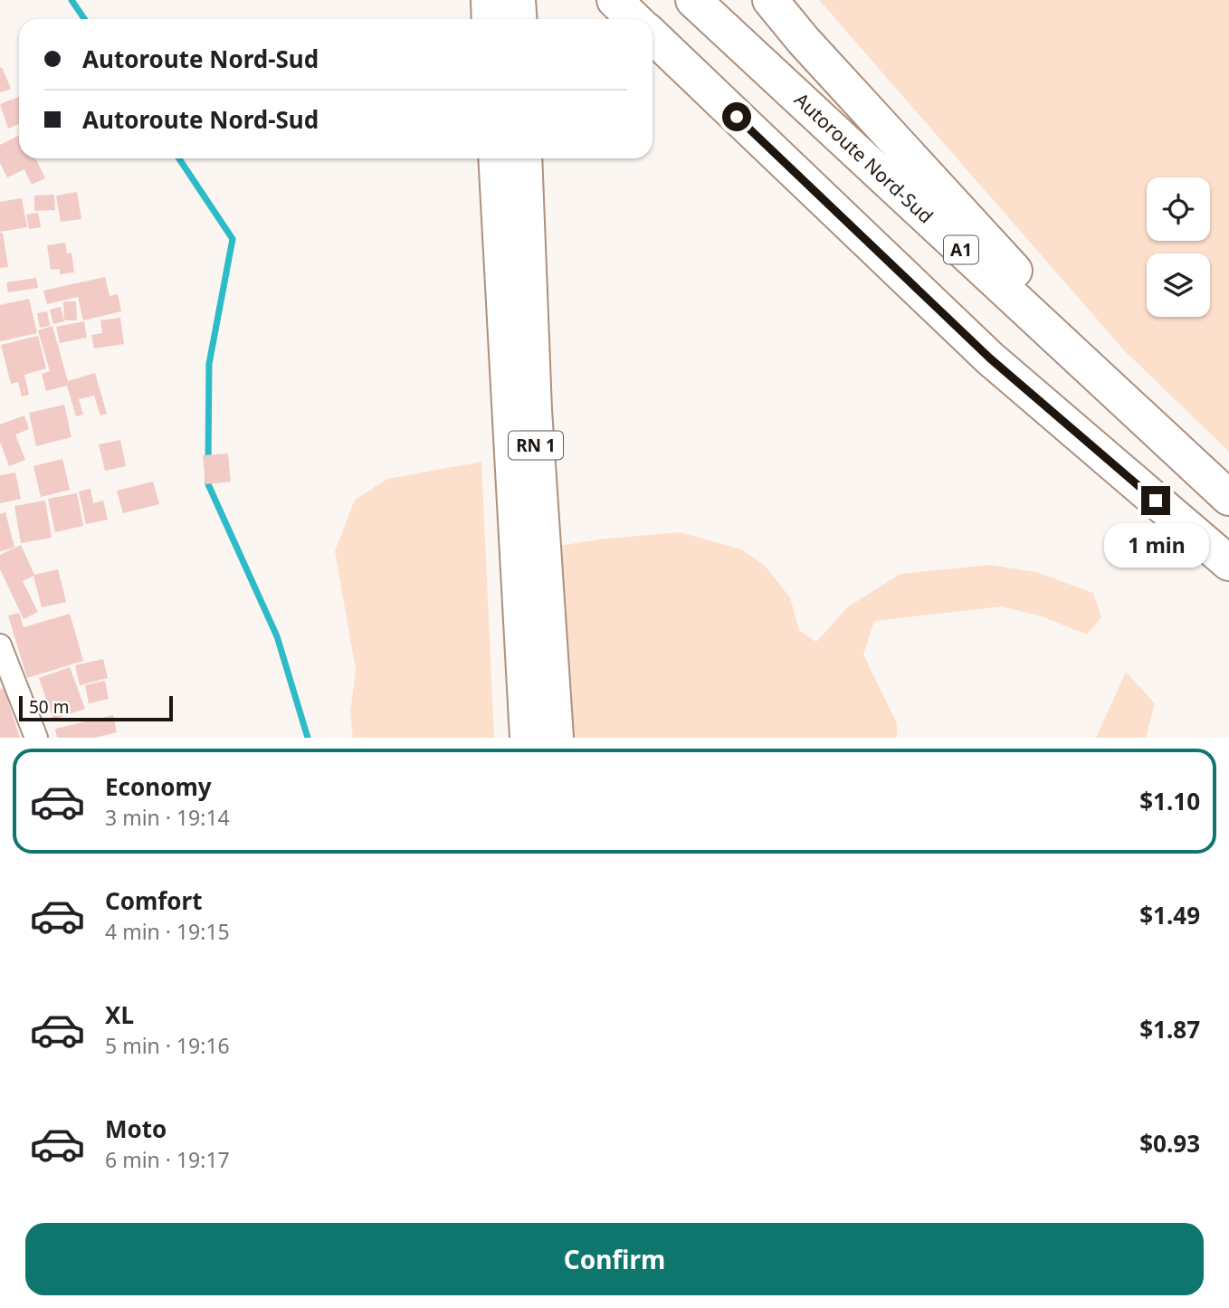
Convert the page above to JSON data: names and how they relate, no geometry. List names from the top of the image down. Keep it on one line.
{"streets":{"main road":["Autoroute Nord-Sud","A1","RN 1"]},"scale_bar":"50 m","page":{"banner":["Autoroute Nord-Sud","Autoroute Nord-Sud"],"bubble":"1 min","scale":"50 m","list":[{"name":"Economy","note":"3 min · 19:14","value":"$1.10"},{"name":"Comfort","note":"4 min · 19:15","value":"$1.49"},{"name":"XL","note":"5 min · 19:16","value":"$1.87"},{"name":"Moto","note":"6 min · 19:17","value":"$0.93"}],"buttons":"Confirm"}}
